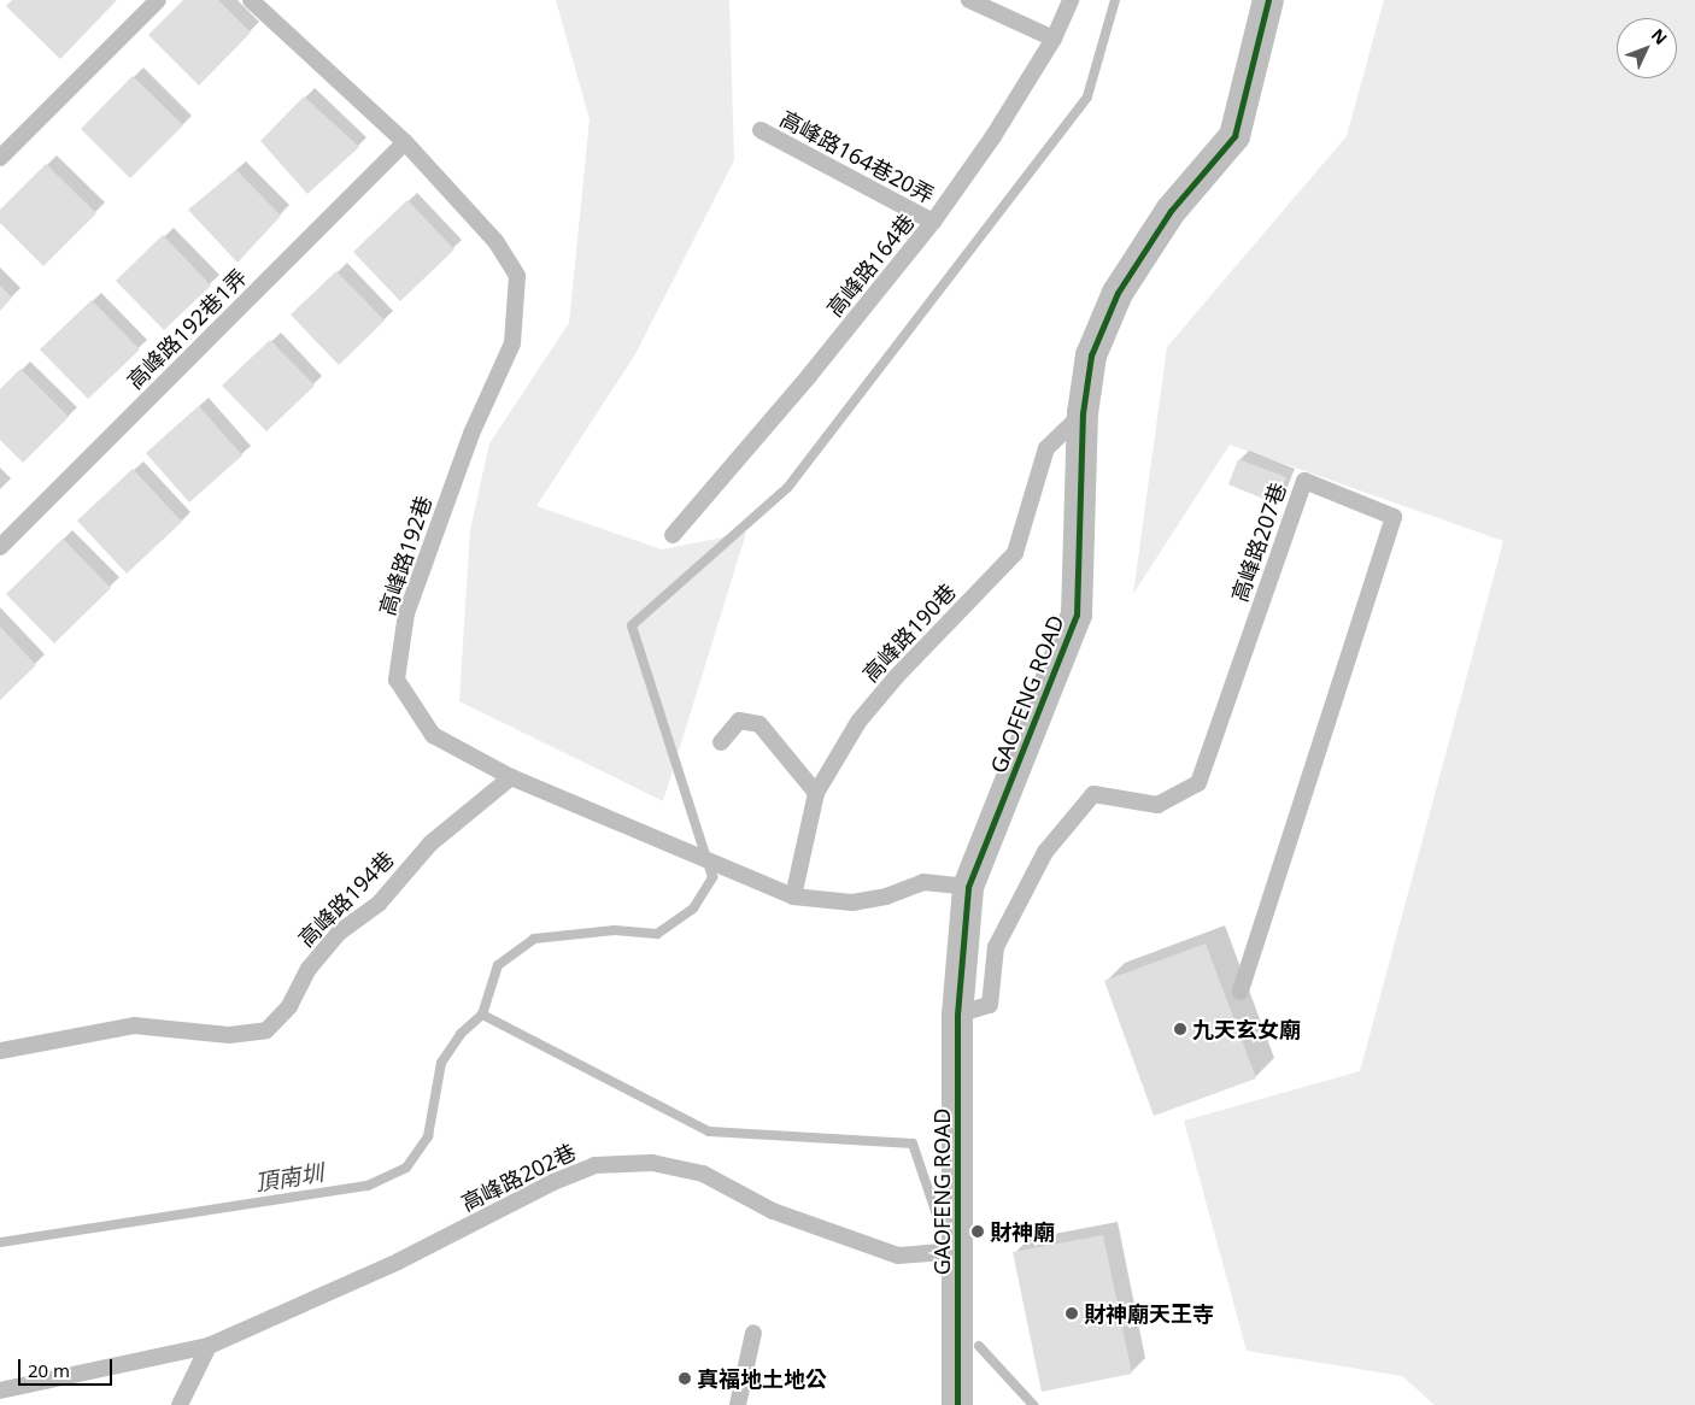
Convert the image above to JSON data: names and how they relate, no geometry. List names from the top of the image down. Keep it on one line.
{"streets":{"street":["GAOFENG ROAD"],"lane":["高峰路164巷20弄","高峰路164巷","高峰路192巷1弄","高峰路207巷","高峰路192巷","高峰路190巷","高峰路194巷","高峰路202巷"]},"crossings":[["高峰路164巷20弄","高峰路164巷"],["高峰路192巷1弄","高峰路192巷"],["高峰路207巷","GAOFENG ROAD"],["高峰路192巷","高峰路190巷"],["高峰路192巷","GAOFENG ROAD"],["高峰路192巷","高峰路194巷"],["高峰路190巷","GAOFENG ROAD"],["GAOFENG ROAD","高峰路202巷"]],"water":["頂南圳"],"places":["九天玄女廟","財神廟","財神廟天王寺","真福地土地公"],"scale_bar":"20 m","north":"top right"}
